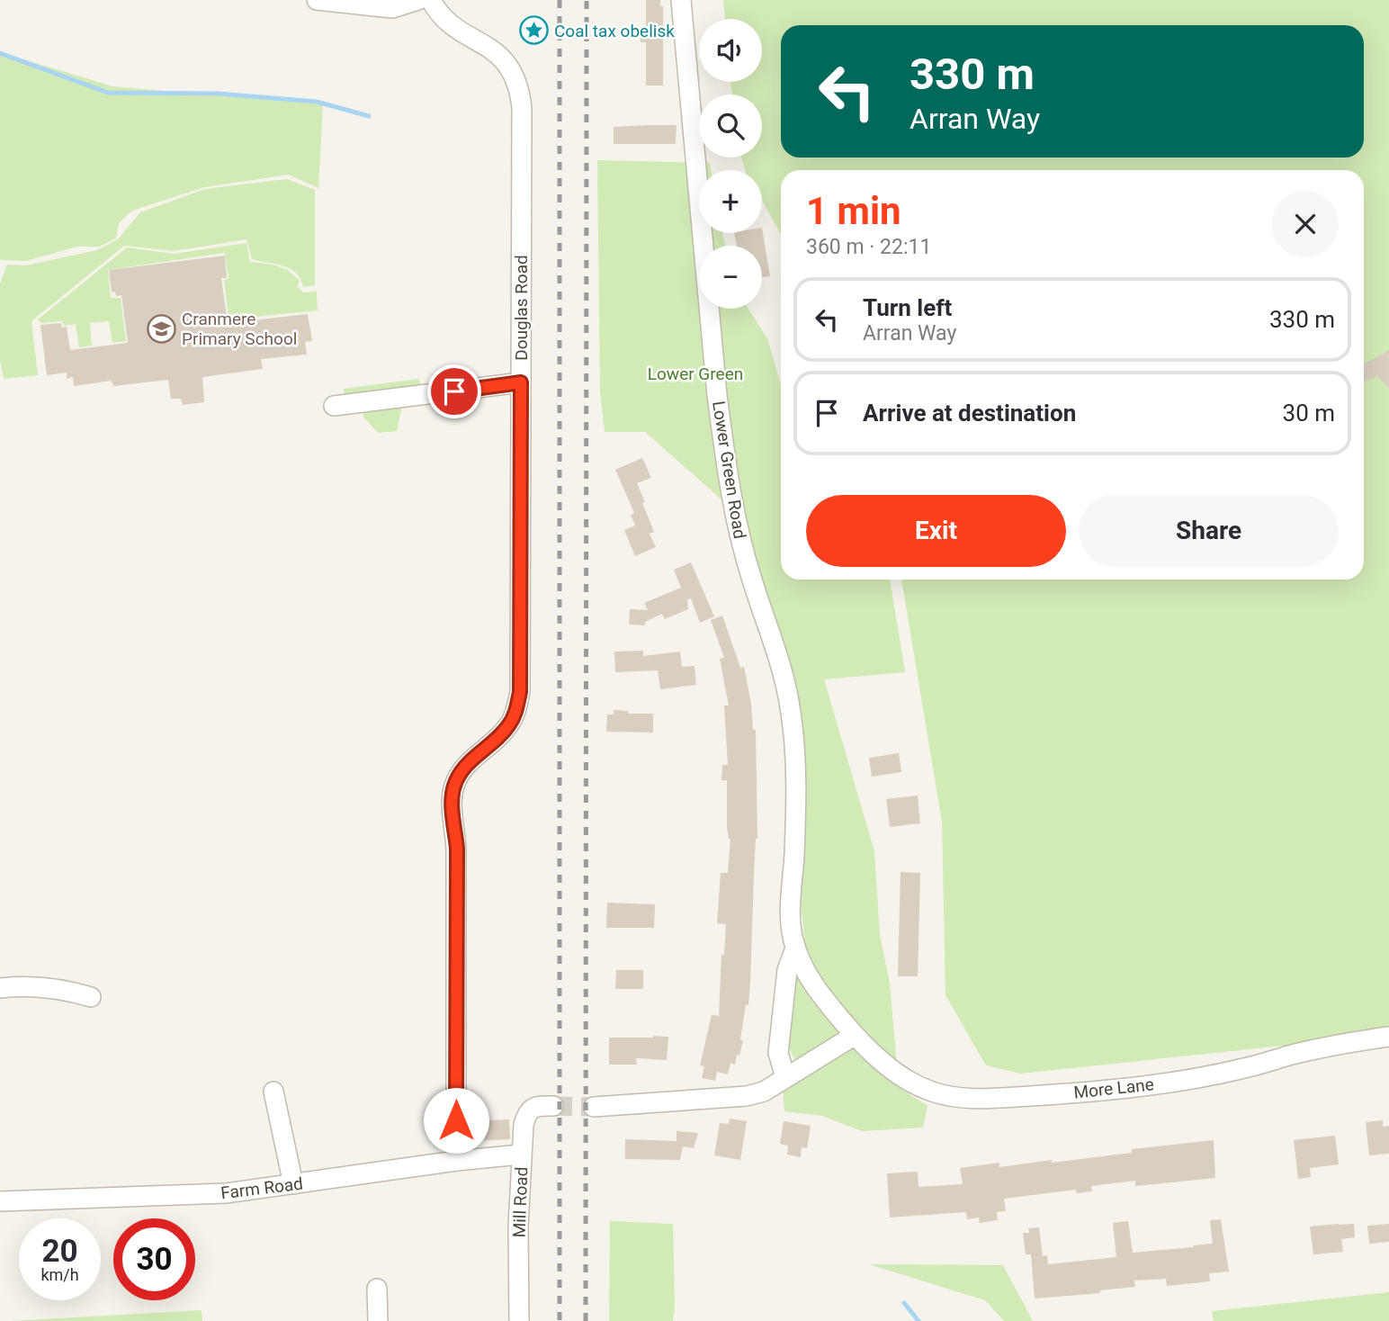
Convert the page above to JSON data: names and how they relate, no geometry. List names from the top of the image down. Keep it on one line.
{"streets":{"street":["Douglas Road","Lower Green Road","More Lane","Farm Road","Mill Road"]},"crossings":[["Douglas Road","Farm Road"],["Lower Green Road","More Lane"],["Farm Road","Mill Road"]],"parks":["Lower Green"],"places":{"place":["Coal tax obelisk"],"school or university":["Cranmere Primary School"]},"page":{"map_buttons":["+","−"],"turn":["330 m","Arran Way"],"heading":["1 min","360 m · 22:11"],"list":[{"name":"Turn left","note":"Arran Way","value":"330 m"},{"name":"Arrive at destination","value":"30 m"}],"buttons":["Exit","Share"],"speed":"20 km/h","limit":"30"}}
